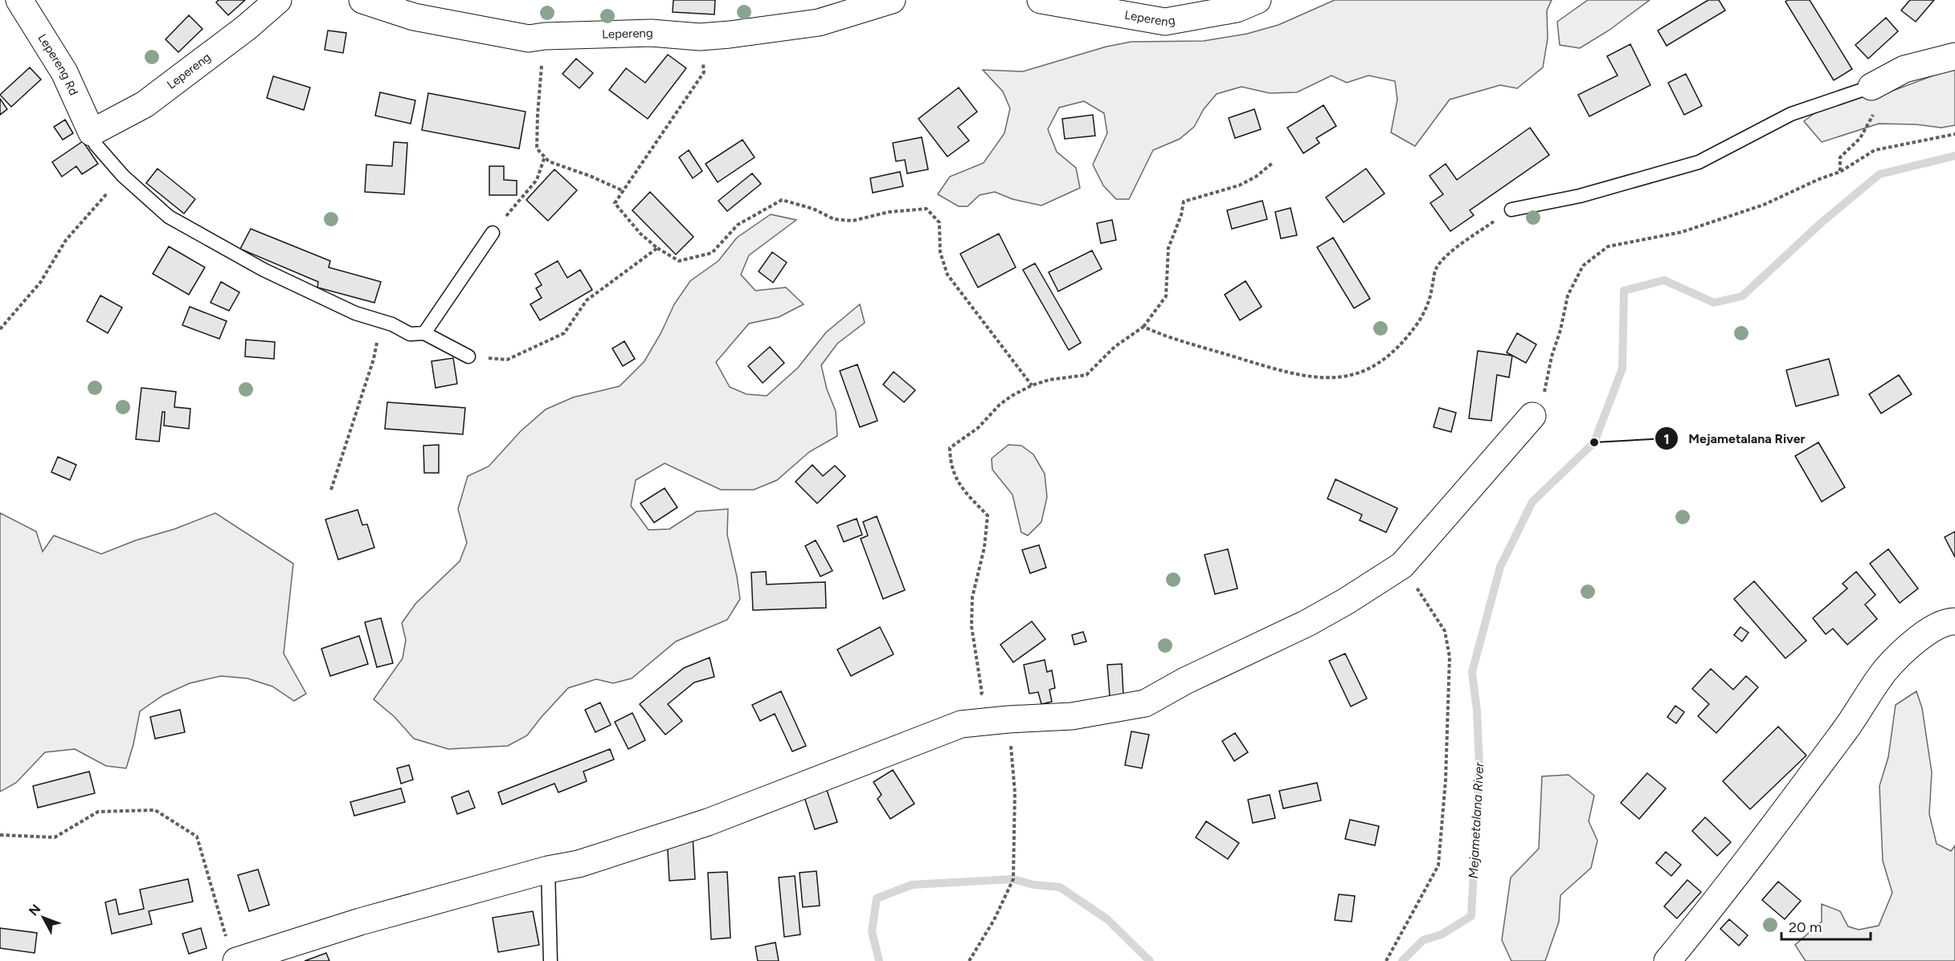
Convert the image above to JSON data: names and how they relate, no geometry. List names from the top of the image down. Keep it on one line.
{"streets":{"street":["Lepereng","Lepereng Rd"]},"crossings":[["Lepereng","Lepereng Rd"]],"water":["Mejametalana River"],"places":["Mejametalana River"],"scale_bar":"20 m","north":"top left"}
